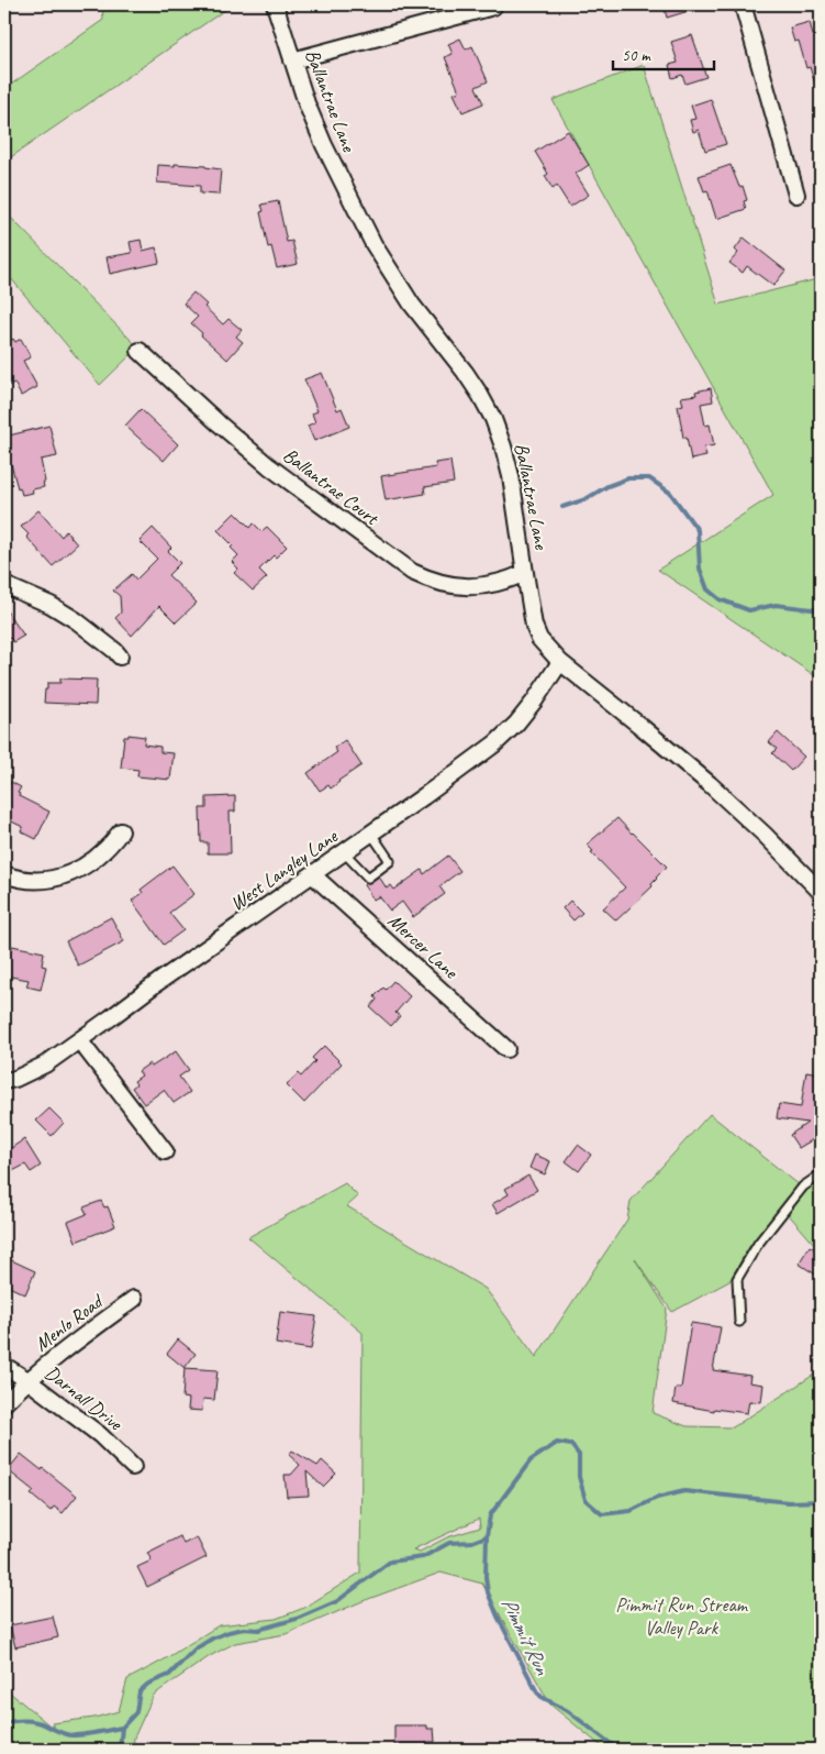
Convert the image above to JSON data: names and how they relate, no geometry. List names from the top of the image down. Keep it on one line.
{"streets":{"street":["Ballantrae Lane","Ballantrae Court","West Langley Lane","Mercer Lane","Menlo Road","Darnall Drive"]},"crossings":[["Ballantrae Lane","Ballantrae Court"],["Ballantrae Lane","West Langley Lane"],["West Langley Lane","Mercer Lane"],["Menlo Road","Darnall Drive"]],"water":["Pimmit Run"],"parks":["Pimmit Run Stream Valley Park"],"scale_bar":"50 m"}
